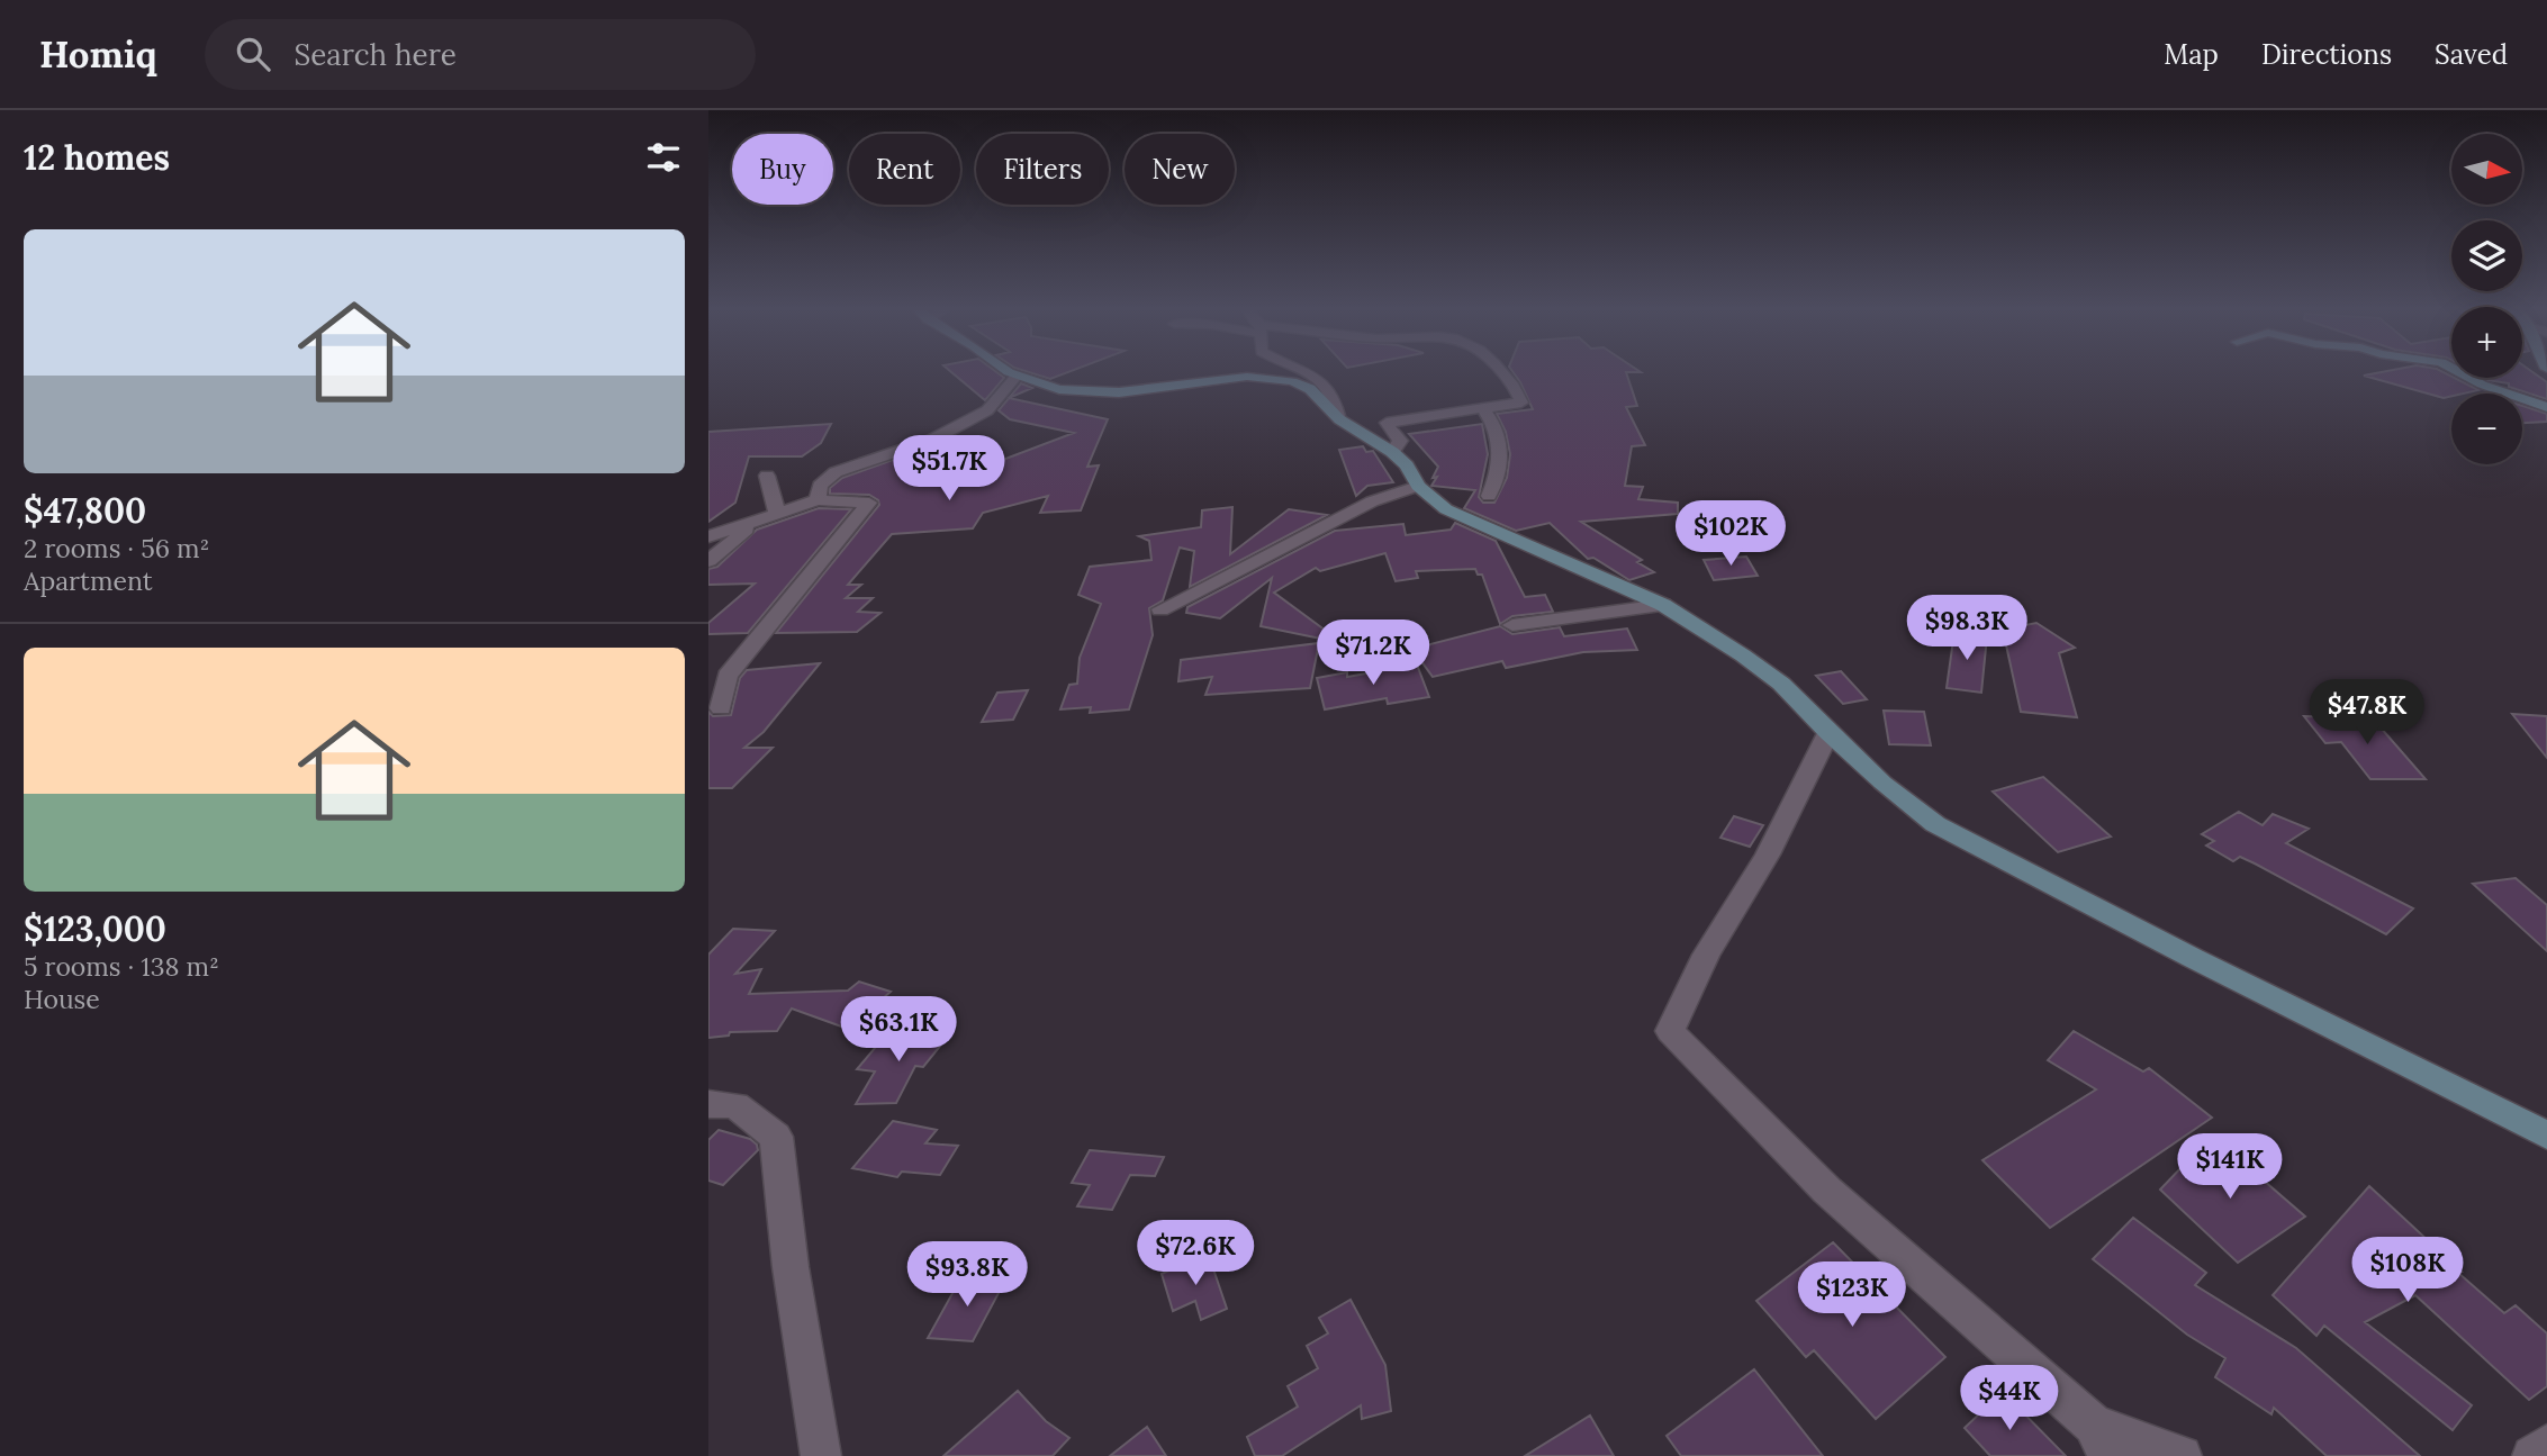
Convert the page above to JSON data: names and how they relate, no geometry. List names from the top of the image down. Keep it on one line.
{"north":"right","page":{"header":"Homiq","search":"Search here","nav":["Map","Directions","Saved"],"heading":"12 homes","map_buttons":["+","−"],"chip":["Buy","Rent","Filters","New"],"list":[{"name":"$47,800","note":"2 rooms · 56 m² · Apartment"},{"name":"$123,000","note":"5 rooms · 138 m² · House"}],"price":["$51.7K","$102K","$98.3K","$71.2K","$47.8K","$63.1K","$141K","$72.6K","$108K","$93.8K","$123K","$44K"]}}
